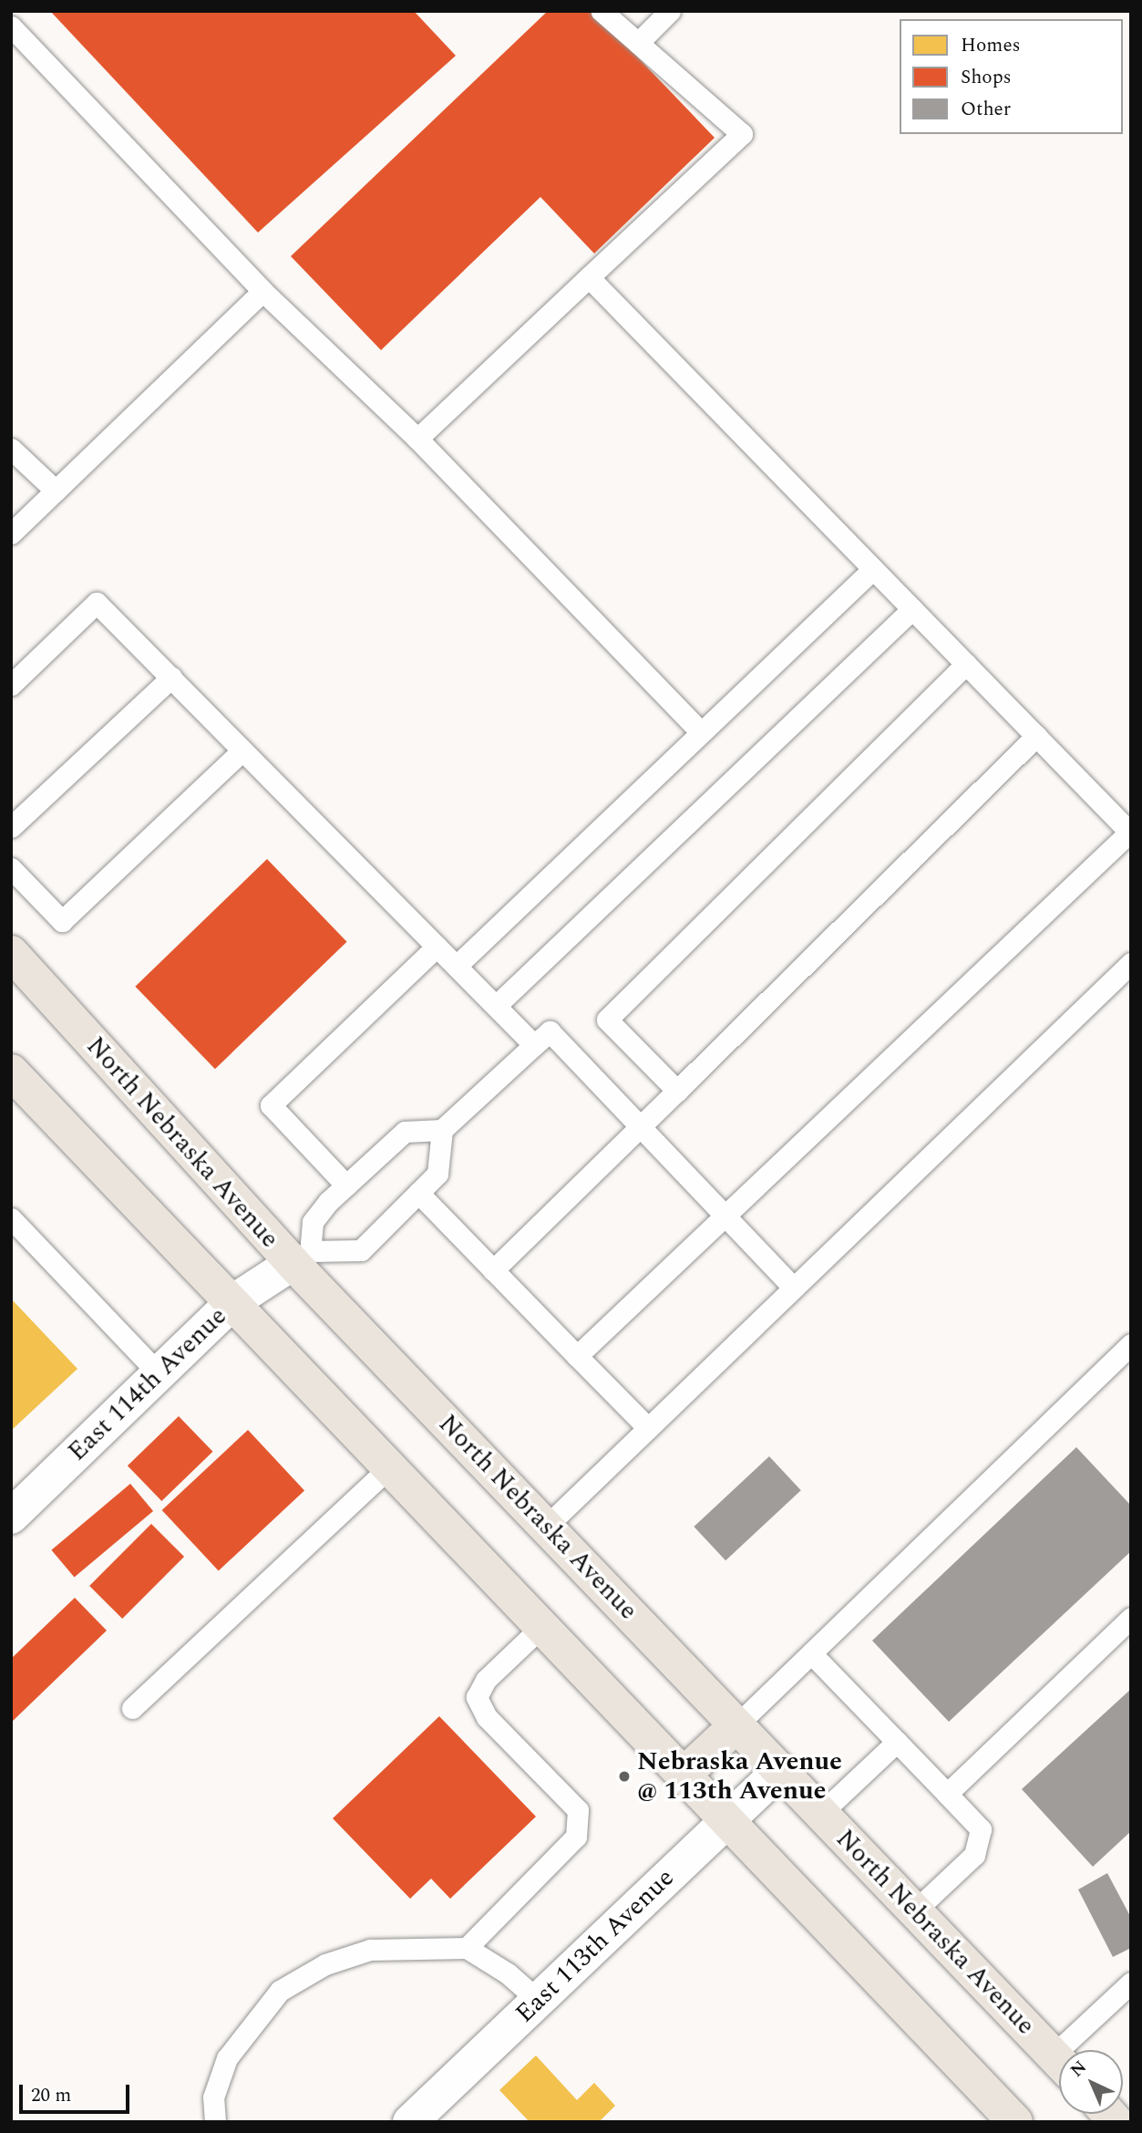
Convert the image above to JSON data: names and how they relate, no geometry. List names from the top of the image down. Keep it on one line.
{"streets":{"main road":["North Nebraska Avenue"],"street":["East 114th Avenue","East 113th Avenue"]},"crossings":[["North Nebraska Avenue","East 114th Avenue"],["North Nebraska Avenue","East 113th Avenue"]],"places":["Nebraska Avenue @ 113th Avenue"],"legend":["Homes","Shops","Other"],"scale_bar":"20 m","north":"top left"}
